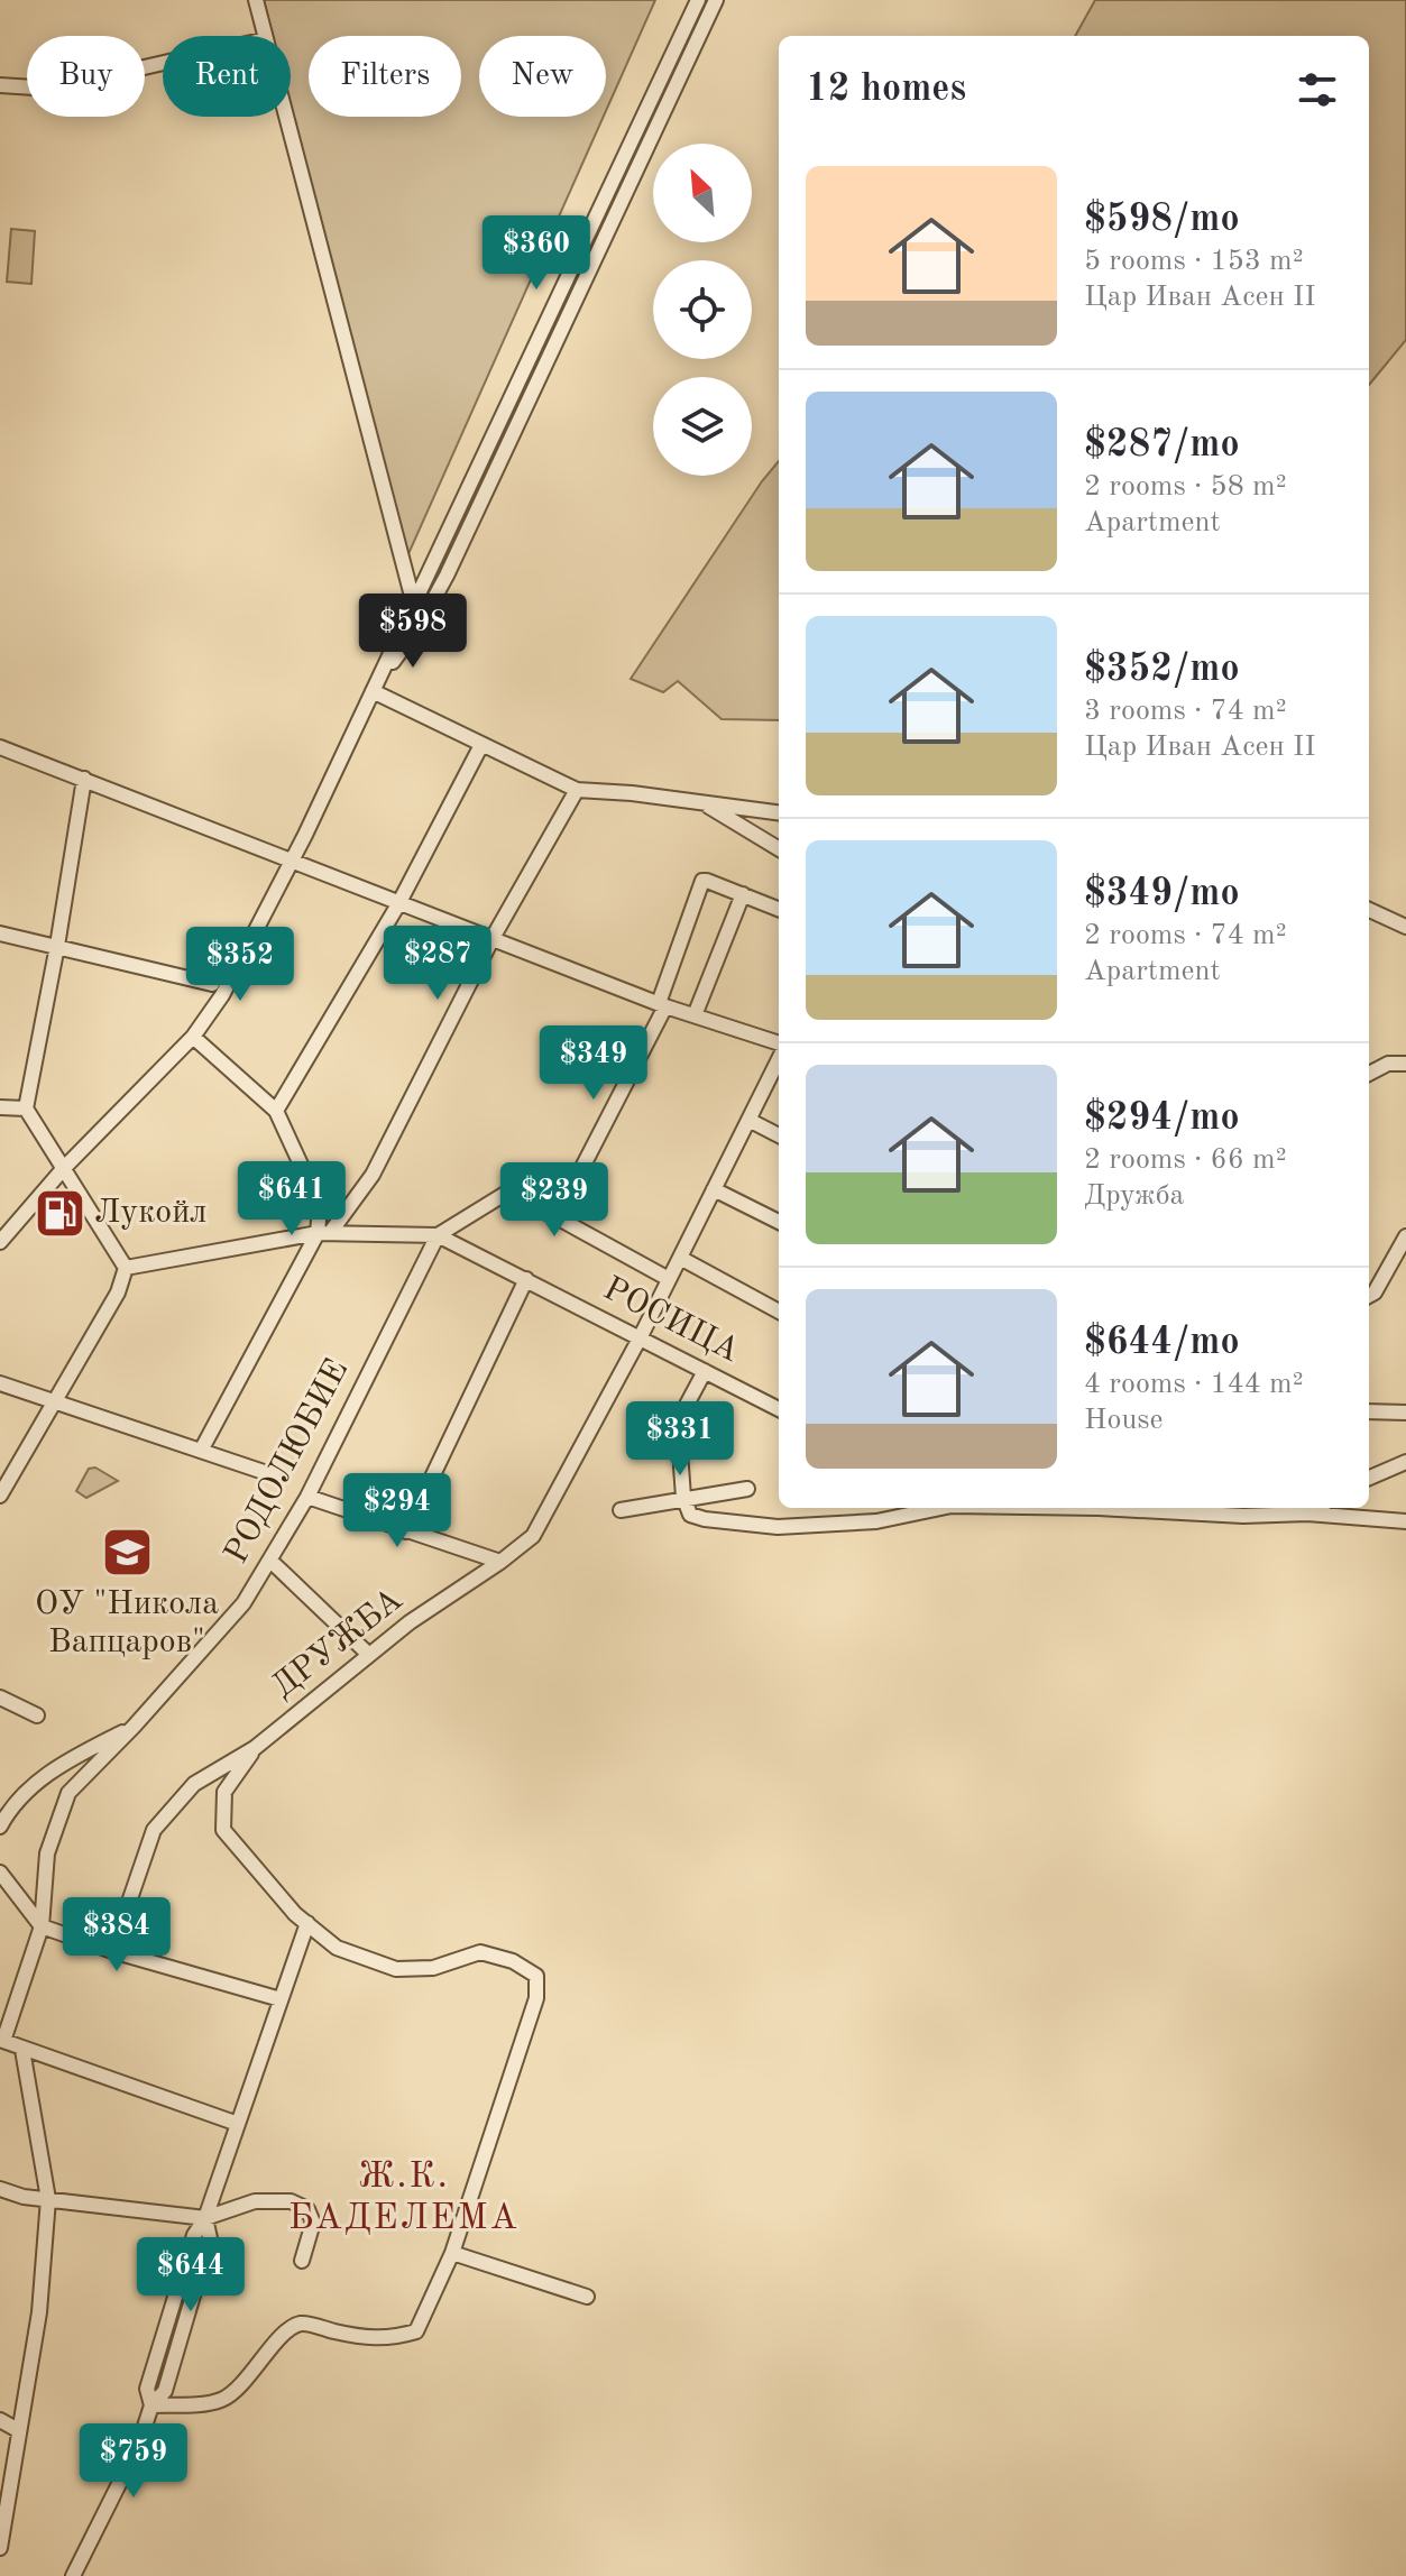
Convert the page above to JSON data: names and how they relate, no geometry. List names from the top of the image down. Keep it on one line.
{"streets":{"street":["РОСИЦА","РОДОЛЮБИЕ","ДРУЖБА"]},"crossings":[["РОСИЦА","РОДОЛЮБИЕ"],["РОСИЦА","ДРУЖБА"]],"districts":["Ж.К. БАДЕЛЕМА"],"places":{"fuel station":["Лукойл"],"school or university":["ОУ \"Никола Вапцаров\""]},"north":"top left","page":{"chip":["Buy","Rent","Filters","New"],"heading":"12 homes","list":[{"name":"$598/mo","note":"5 rooms · 153 m² · Цар Иван Асен II"},{"name":"$287/mo","note":"2 rooms · 58 m² · Apartment"},{"name":"$352/mo","note":"3 rooms · 74 m² · Цар Иван Асен II"},{"name":"$349/mo","note":"2 rooms · 74 m² · Apartment"},{"name":"$294/mo","note":"2 rooms · 66 m² · Дружба"},{"name":"$644/mo","note":"4 rooms · 144 m² · House"}],"price":["$360","$598","$287","$352","$349","$641","$239","$331","$294","$384","$644","$759"]}}
